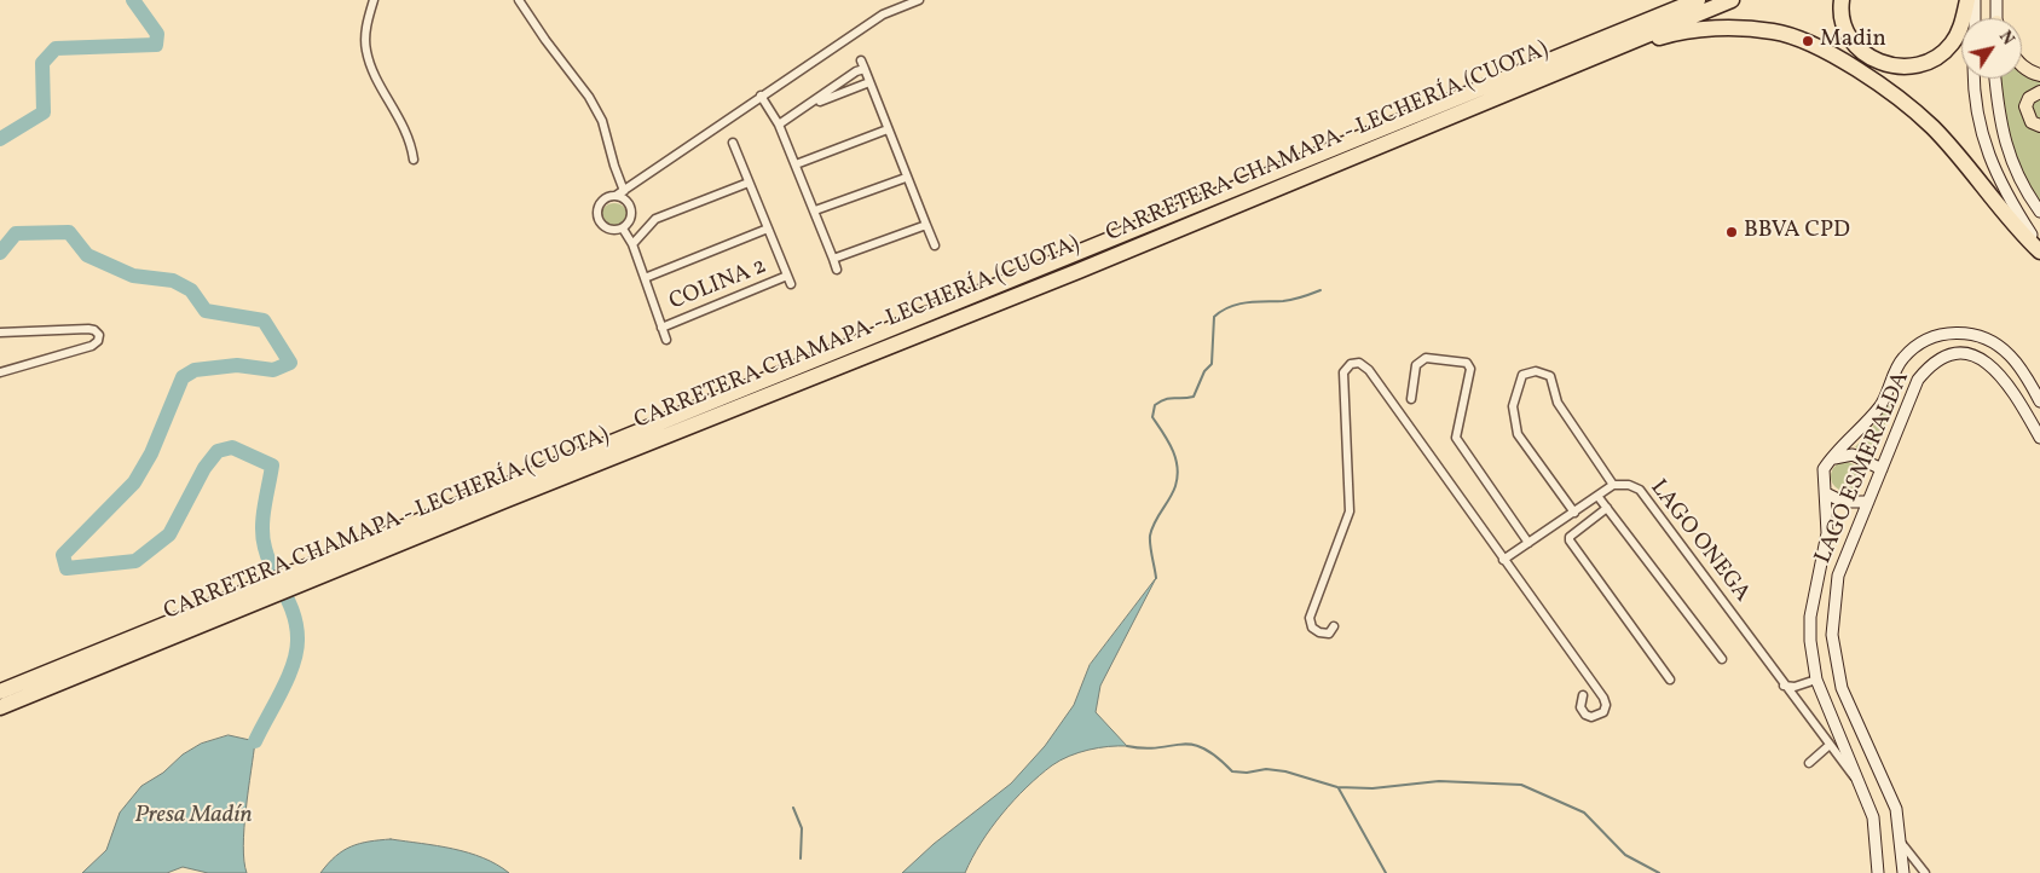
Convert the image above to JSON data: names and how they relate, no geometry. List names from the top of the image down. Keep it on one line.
{"streets":{"highway":["CARRETERA CHAMAPA - LECHERÍA (CUOTA)"],"street":["COLINA 2","LAGO ESMERALDA","LAGO ONEGA"]},"crossings":[["LAGO ESMERALDA","LAGO ONEGA"]],"water":["Presa Madín"],"places":["Madin","BBVA CPD"],"north":"top right"}
